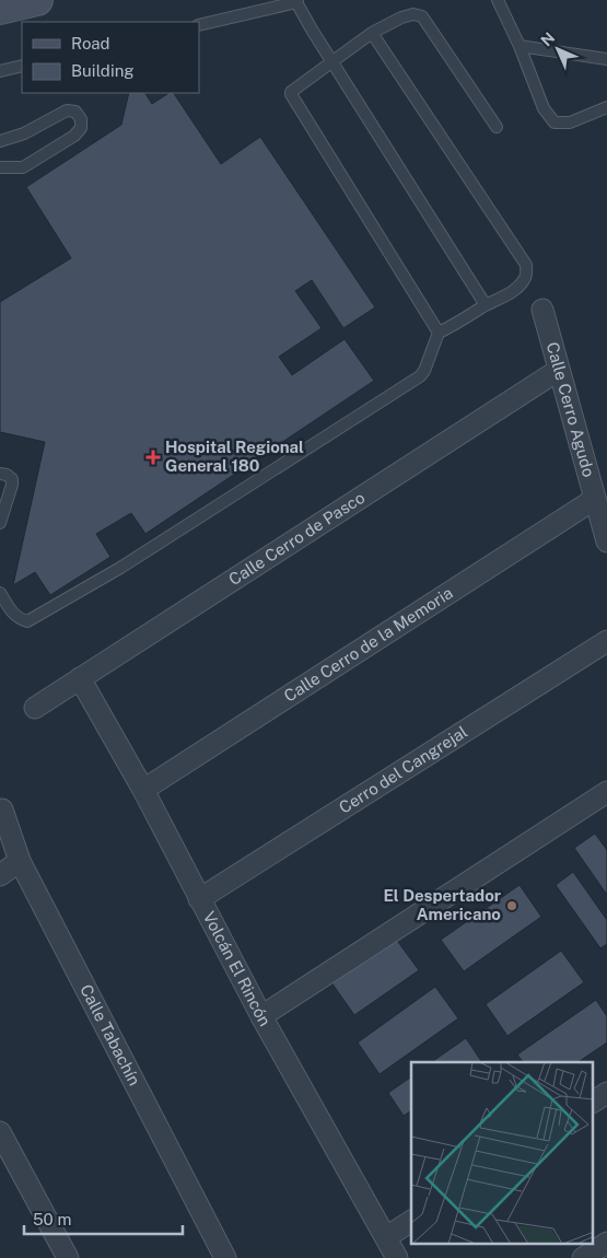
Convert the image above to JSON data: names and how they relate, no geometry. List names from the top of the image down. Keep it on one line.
{"streets":{"street":["Calle Cerro Agudo","Calle Cerro de Pasco","Calle Cerro de la Memoria","Cerro del Cangrejal","Volcán El Rincón","Calle Tabachín"]},"crossings":[["Calle Cerro Agudo","Calle Cerro de Pasco"],["Calle Cerro Agudo","Calle Cerro de la Memoria"],["Calle Cerro de Pasco","Volcán El Rincón"],["Calle Cerro de la Memoria","Volcán El Rincón"],["Cerro del Cangrejal","Volcán El Rincón"]],"places":{"health":["Hospital Regional General 180"],"other":["El Despertador Americano"]},"legend":["Road","Building"],"scale_bar":"50 m","north":"top left"}
